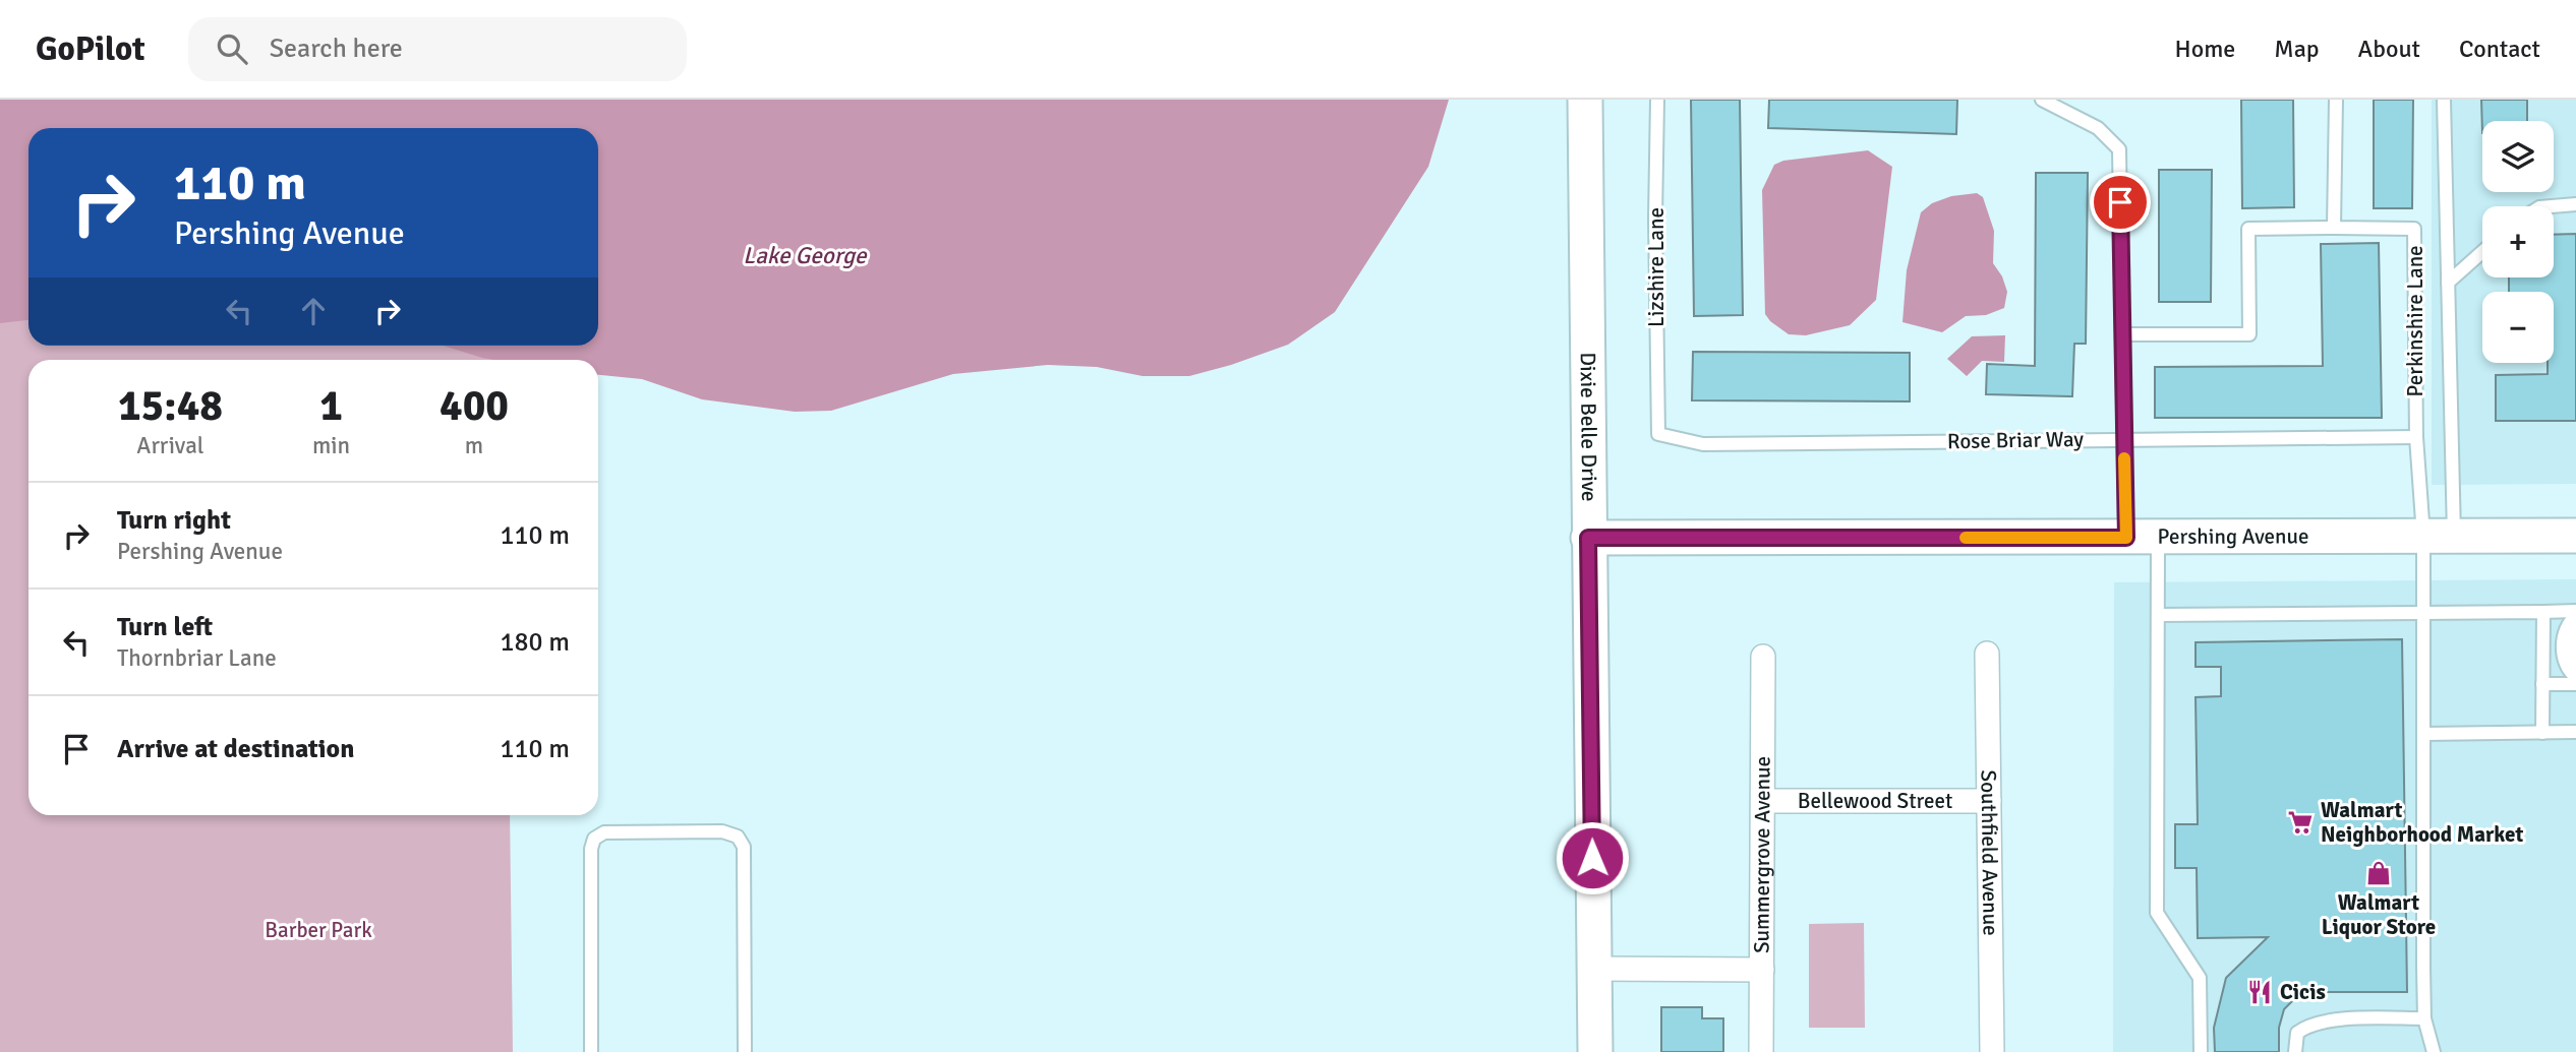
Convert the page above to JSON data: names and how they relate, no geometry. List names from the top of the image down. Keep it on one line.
{"streets":{"street":["Dixie Belle Drive","Pershing Avenue","Bellewood Street","Southfield Avenue","Summergrove Avenue"],"lane":["Lizshire Lane","Perkinshire Lane","Rose Briar Way"]},"crossings":[["Lizshire Lane","Rose Briar Way"],["Perkinshire Lane","Rose Briar Way"],["Perkinshire Lane","Pershing Avenue"],["Dixie Belle Drive","Pershing Avenue"],["Bellewood Street","Southfield Avenue"],["Bellewood Street","Summergrove Avenue"]],"water":["Lake George"],"parks":["Barber Park"],"places":{"supermarket":["Walmart Neighborhood Market"],"shop":["Walmart Liquor Store"],"restaurant":["Cicis"]},"page":{"header":"GoPilot","search":"Search here","nav":["Home","Map","About","Contact"],"map_buttons":["+","−"],"turn":["110 m","Pershing Avenue"],"eta":["15:48","Arrival","1","min","400","m"],"list":[{"name":"Turn right","note":"Pershing Avenue","value":"110 m"},{"name":"Turn left","note":"Thornbriar Lane","value":"180 m"},{"name":"Arrive at destination","value":"110 m"}]}}
